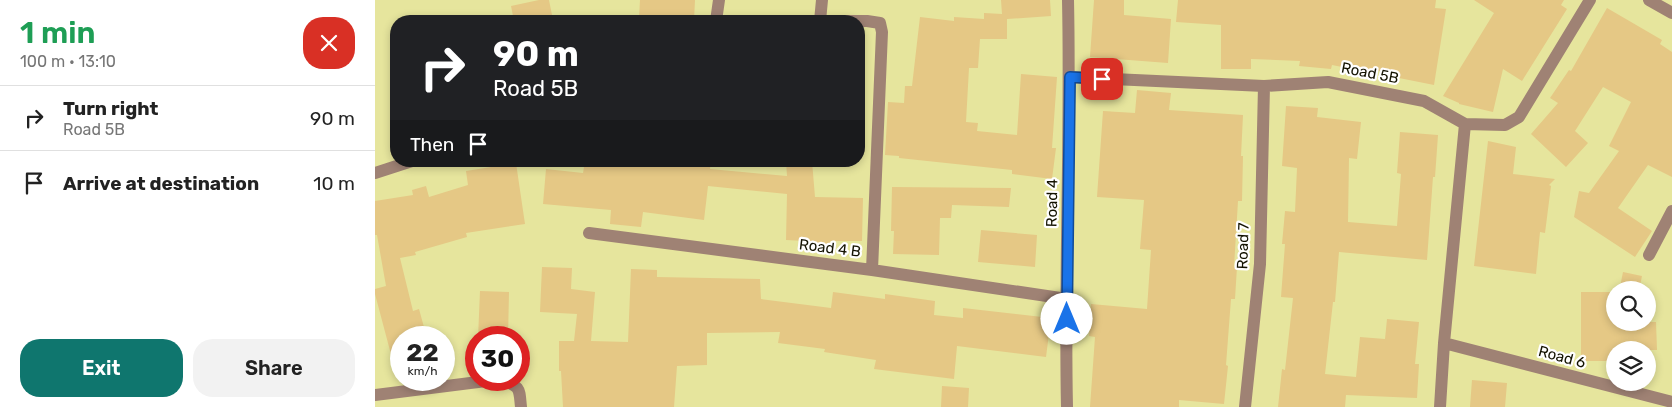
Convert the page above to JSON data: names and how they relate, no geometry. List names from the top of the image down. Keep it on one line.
{"streets":{"street":["Road 5B","Road 4","Road 7","Road 4 B","Road 6"]},"crossings":[["Road 5B","Road 4"],["Road 5B","Road 7"],["Road 4","Road 4 B"]],"page":{"heading":["1 min","100 m · 13:10"],"turn":["90 m","Road 5B"],"list":[{"name":"Turn right","note":"Road 5B","value":"90 m"},{"name":"Arrive at destination","value":"10 m"}],"then":"Then","speed":"22 km/h","limit":"30","buttons":["Exit","Share"]}}
